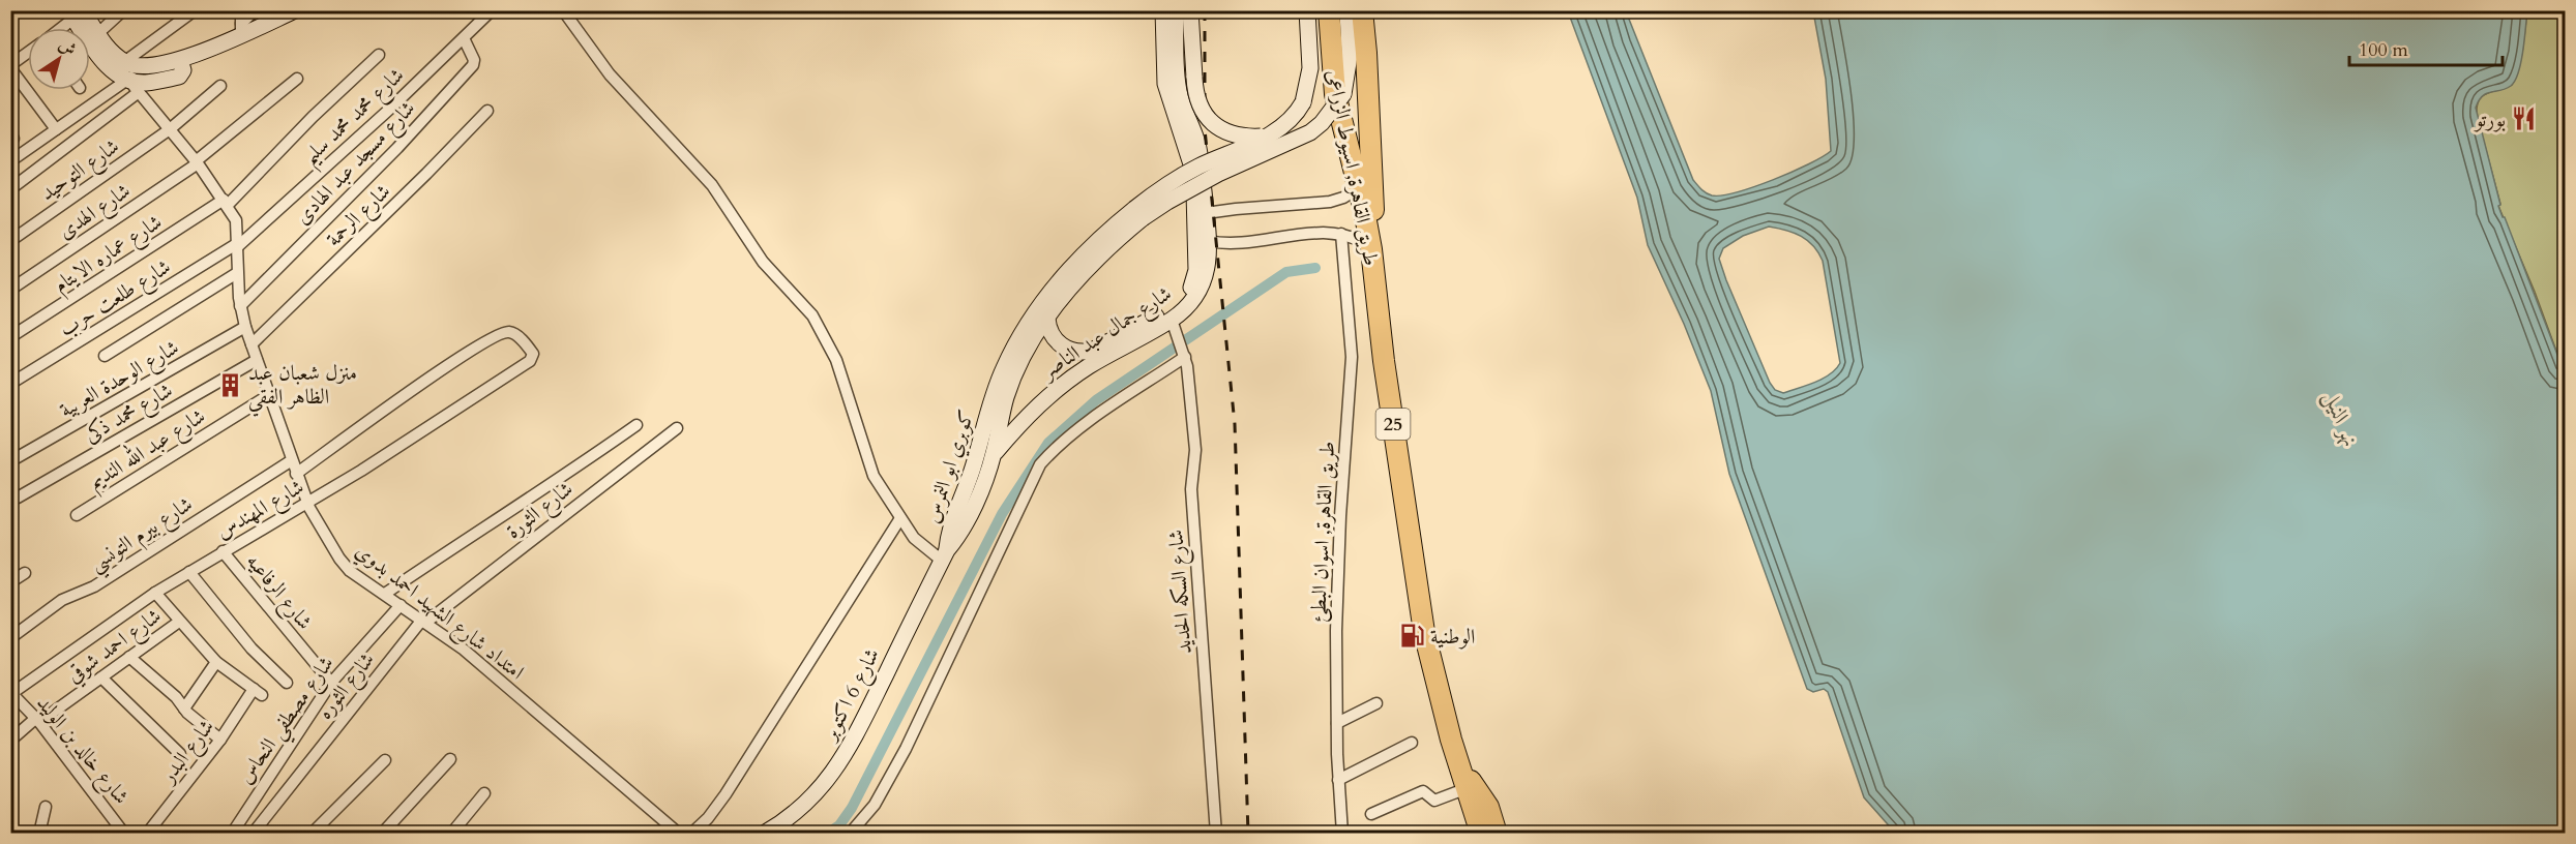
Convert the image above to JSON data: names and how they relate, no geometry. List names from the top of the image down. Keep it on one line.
{"streets":{"highway":["طريق القاهرة, اسيوط الزراعى","25"],"main road":["شارع جمال عبد الناصر","كوبري ابو النمرس","شارع 6 اكتوبر"],"street":["شارع محمد محمد سليم","شارع مسجد عبد الهادى","شارع التوحيد","شارع الهدى","شارع الرحمة","شارع عماره الايتام","شارع طلعت حرب","شارع الوحدة العربية","شارع محمد ذكى","شارع عبد الله النديم","شارع المهندس","شارع الثورة","طريق القاهرة, اسوان البطئ","شارع بيرم التونسي","شارع الرفاعيه","شارع السكه الحديد","امتداد شارع الشهيد احمد بدوي","شارع احمد شوقي","شارع الثوره","شارع مصطفي النحاس","شارع خالد بن الوليد","شارع البدر"]},"crossings":[["شارع محمد محمد سليم","شارع مسجد عبد الهادى"],["شارع محمد محمد سليم","شارع طلعت حرب"],["شارع محمد محمد سليم","امتداد شارع الشهيد احمد بدوي"],["شارع مسجد عبد الهادى","امتداد شارع الشهيد احمد بدوي"],["شارع التوحيد","امتداد شارع الشهيد احمد بدوي"],["شارع الهدى","امتداد شارع الشهيد احمد بدوي"],["شارع الرحمة","امتداد شارع الشهيد احمد بدوي"],["شارع عماره الايتام","امتداد شارع الشهيد احمد بدوي"],["شارع طلعت حرب","امتداد شارع الشهيد احمد بدوي"],["شارع جمال عبد الناصر","كوبري ابو النمرس"],["شارع جمال عبد الناصر","شارع السكه الحديد"],["شارع الوحدة العربية","امتداد شارع الشهيد احمد بدوي"],["شارع محمد ذكى","امتداد شارع الشهيد احمد بدوي"],["شارع عبد الله النديم","امتداد شارع الشهيد احمد بدوي"],["كوبري ابو النمرس","شارع 6 اكتوبر"],["شارع المهندس","شارع الرفاعيه"],["شارع المهندس","امتداد شارع الشهيد احمد بدوي"],["شارع المهندس","شارع خالد بن الوليد"],["شارع الثورة","امتداد شارع الشهيد احمد بدوي"],["شارع الثورة","شارع الثوره"],["شارع بيرم التونسي","امتداد شارع الشهيد احمد بدوي"],["شارع الرفاعيه","شارع مصطفي النحاس"],["امتداد شارع الشهيد احمد بدوي","شارع الثوره"],["امتداد شارع الشهيد احمد بدوي","شارع مصطفي النحاس"],["شارع احمد شوقي","شارع خالد بن الوليد"]],"water":["نهر النيل"],"places":{"restaurant":["بورتو"],"building":["منزل شعبان عبد الظاهر الفقي"],"fuel station":["الوطنية"]},"scale_bar":"100 m","north":"top right"}
